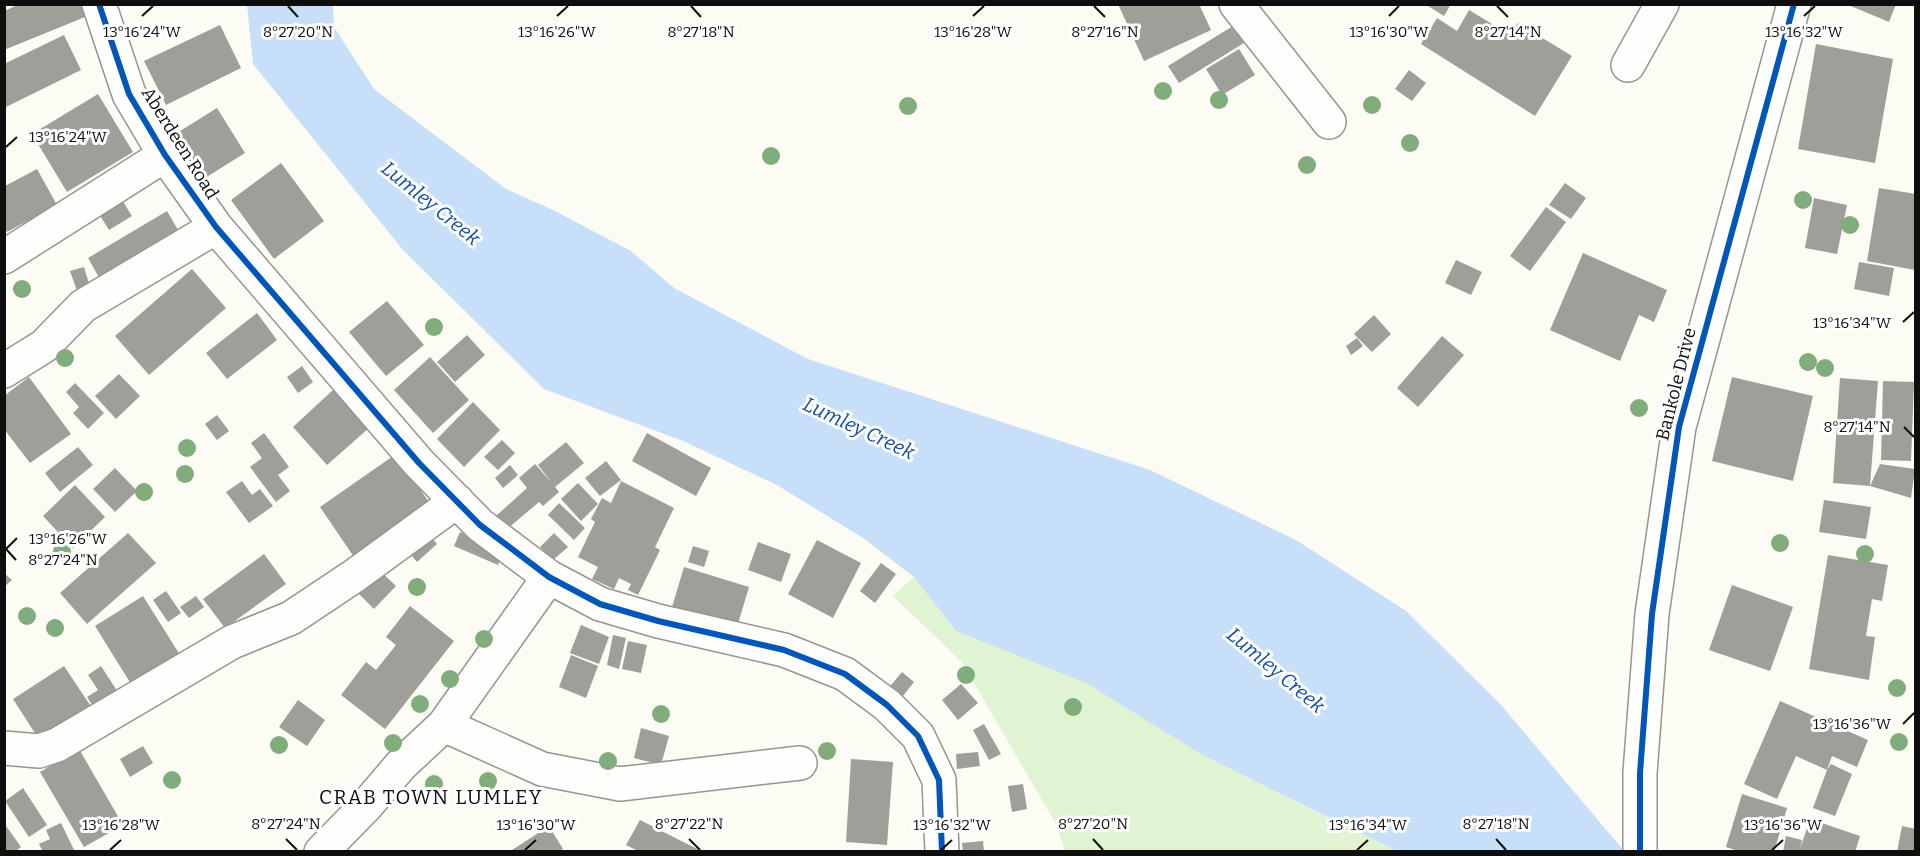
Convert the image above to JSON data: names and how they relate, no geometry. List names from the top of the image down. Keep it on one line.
{"streets":{"street":["Aberdeen Road","Bankole Drive"]},"districts":["CRAB TOWN LUMLEY"],"water":["Lumley Creek"],"coordinates":["13°16'24\"W","13°16'26\"W","13°16'28\"W","13°16'30\"W","13°16'32\"W","8°27'20\"N","8°27'18\"N","8°27'16\"N","8°27'14\"N","13°16'34\"W","8°27'24\"N","13°16'36\"W","8°27'22\"N"]}
